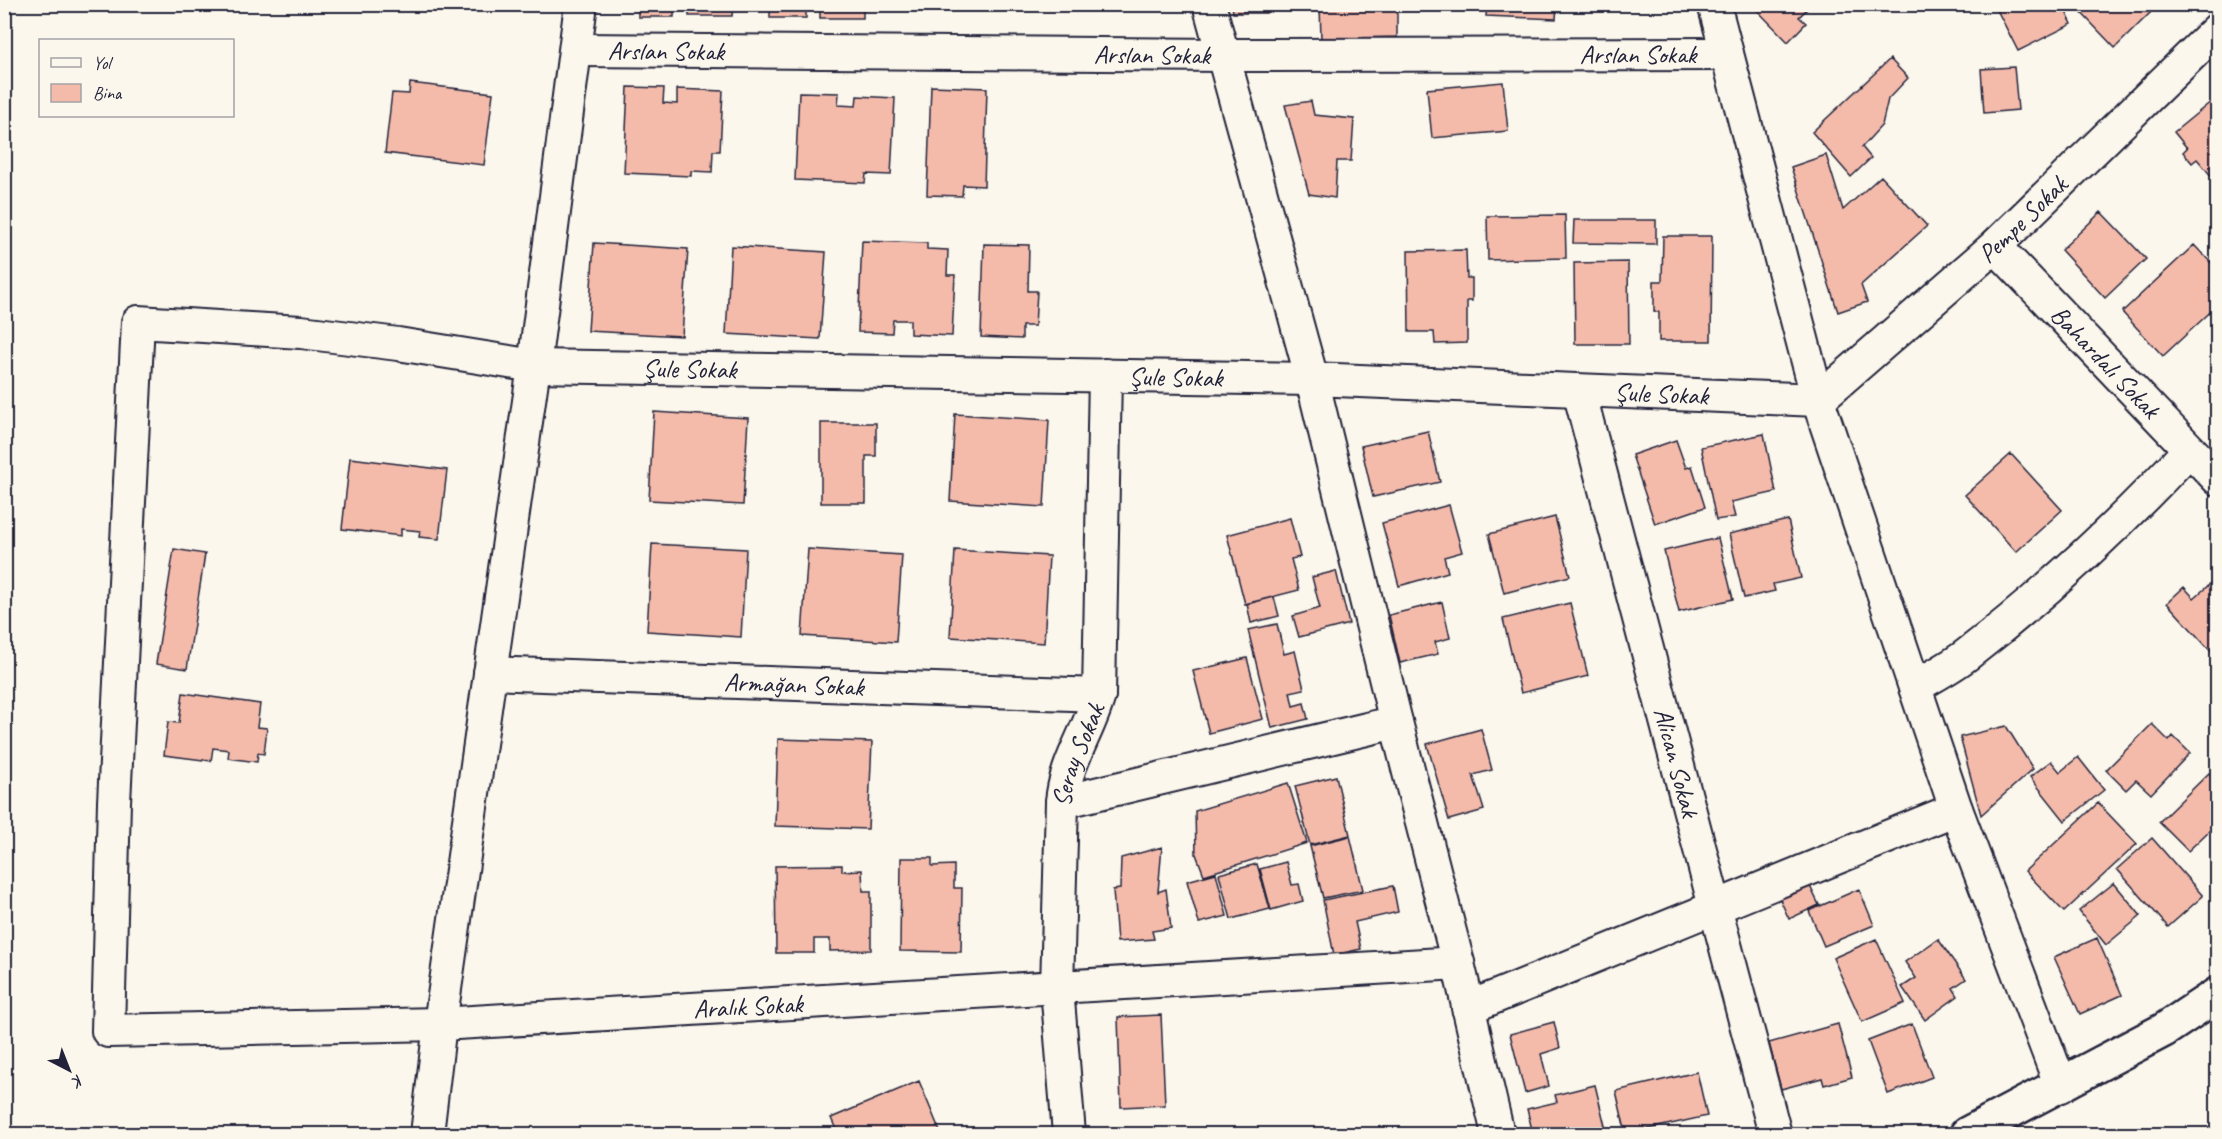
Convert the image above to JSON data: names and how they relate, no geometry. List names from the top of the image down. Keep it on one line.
{"streets":{"street":["Arslan Sokak","Pempe Sokak","Bahardalı Sokak","Şule Sokak","Armağan Sokak","Seray Sokak","Alican Sokak","Aralık Sokak"]},"crossings":[["Pempe Sokak","Bahardalı Sokak"],["Pempe Sokak","Şule Sokak"],["Şule Sokak","Seray Sokak"],["Şule Sokak","Alican Sokak"],["Şule Sokak","Aralık Sokak"],["Armağan Sokak","Seray Sokak"],["Seray Sokak","Aralık Sokak"]],"legend":["Yol","Bina"],"north":"bottom right"}
